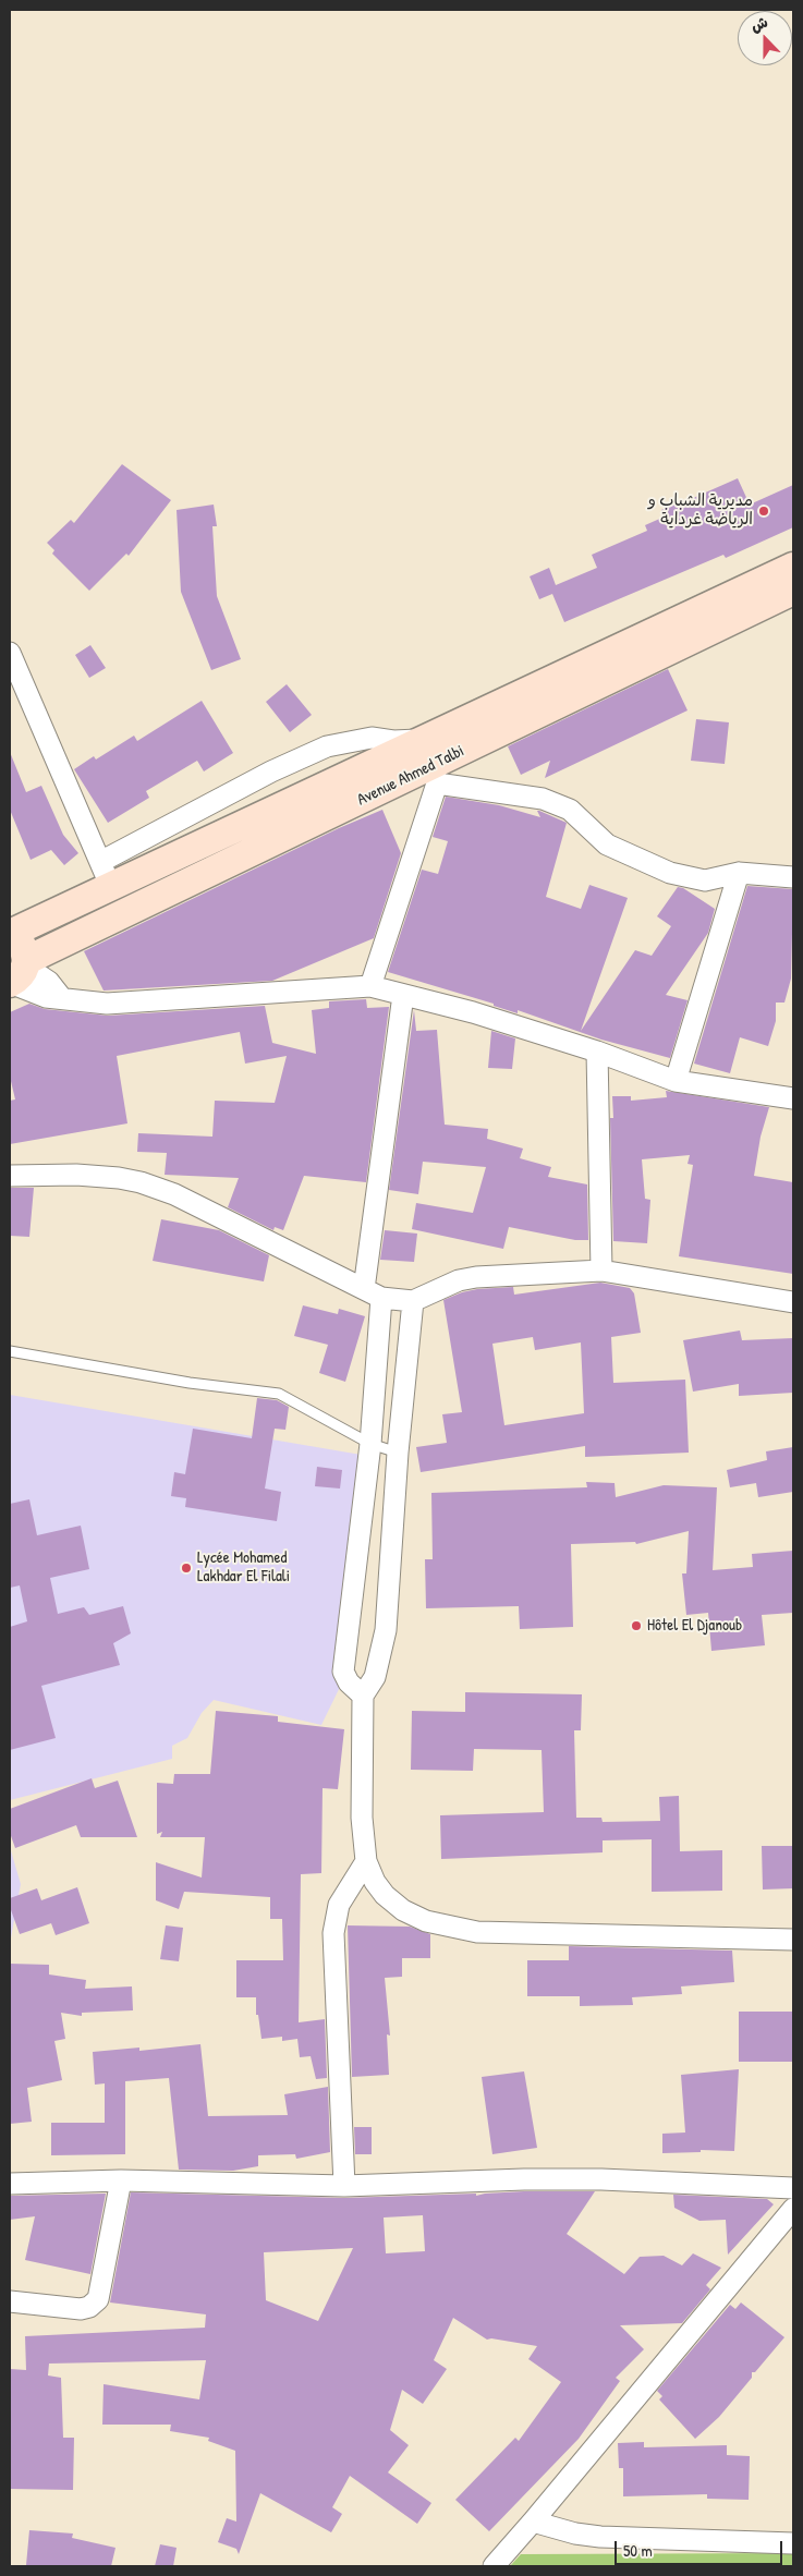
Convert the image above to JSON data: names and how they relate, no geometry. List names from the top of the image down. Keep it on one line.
{"streets":{"main road":["Avenue Ahmed Talbi"]},"places":["مديرية الشباب و الرياضة غرداية","Lycée Mohamed Lakhdar El Filali","Hôtel El Djanoub"],"scale_bar":"50 m","north":"top"}
